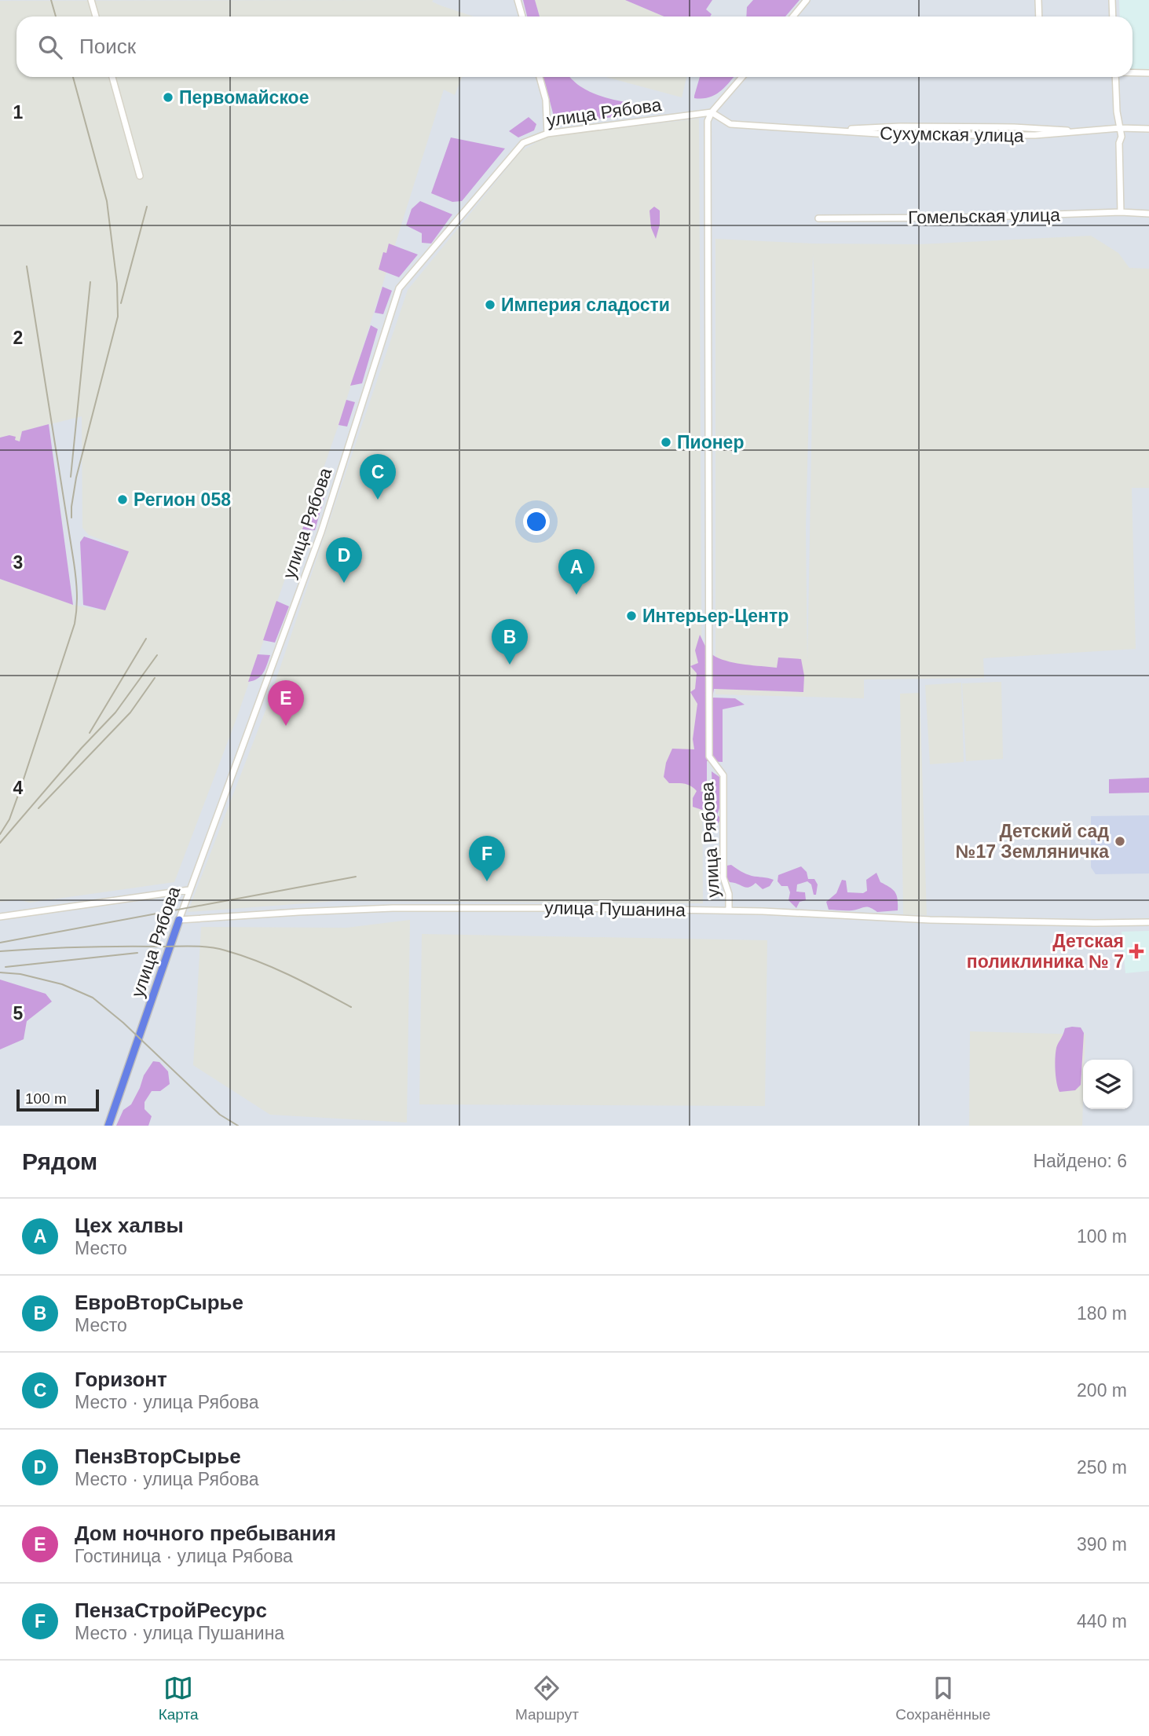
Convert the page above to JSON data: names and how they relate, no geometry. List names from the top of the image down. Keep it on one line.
{"streets":{"main road":["улица Рябова"],"street":["Сухумская улица","Гомельская улица","улица Пушанина"]},"crossings":[["улица Рябова","Сухумская улица"],["улица Рябова","улица Пушанина"]],"places":{"other":["Первомайское","Империя сладости","Пионер","Регион 058","Интерьер-Центр","Детский сад №17 Земляничка"],"health":["Детская поликлиника № 7"]},"scale_bar":"100 m","page":{"search":"Поиск","pins":["C","D","A","B","E","F"],"scale":"100 m","heading":["Рядом","Найдено: 6"],"list":[{"mark":"A","name":"Цех халвы","note":"Место","value":"100 m"},{"mark":"B","name":"ЕвроВторСырье","note":"Место","value":"180 m"},{"mark":"C","name":"Горизонт","note":"Место · улица Рябова","value":"200 m"},{"mark":"D","name":"ПензВторСырье","note":"Место · улица Рябова","value":"250 m"},{"mark":"E","name":"Дом ночного пребывания","note":"Гостиница · улица Рябова","value":"390 m"},{"mark":"F","name":"ПензаСтройРесурс","note":"Место · улица Пушанина","value":"440 m"}],"nav":["Карта","Маршрут","Сохранённые"]},"grid":{"rows":["1","2","3","4","5"]}}
